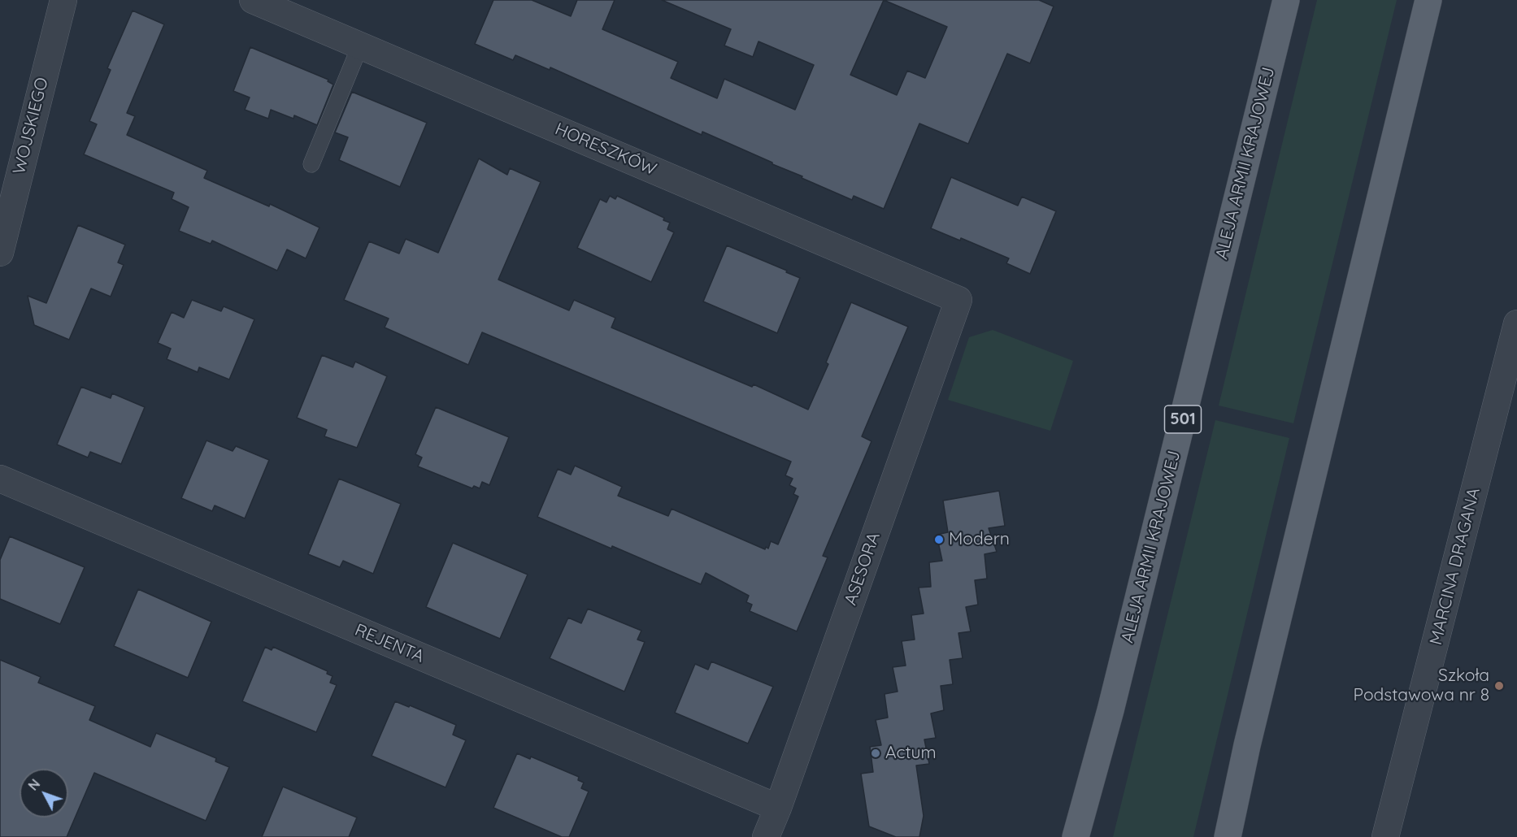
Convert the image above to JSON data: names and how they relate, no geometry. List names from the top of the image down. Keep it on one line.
{"streets":{"main road":["ALEJA ARMII KRAJOWEJ","501"],"street":["WOJSKIEGO","HORESZKÓW","MARCINA DRAGANA","ASESORA","REJENTA"]},"crossings":[["HORESZKÓW","ASESORA"],["ASESORA","REJENTA"]],"places":["Modern","Szkoła Podstawowa nr 8","Actum"],"north":"top left"}
